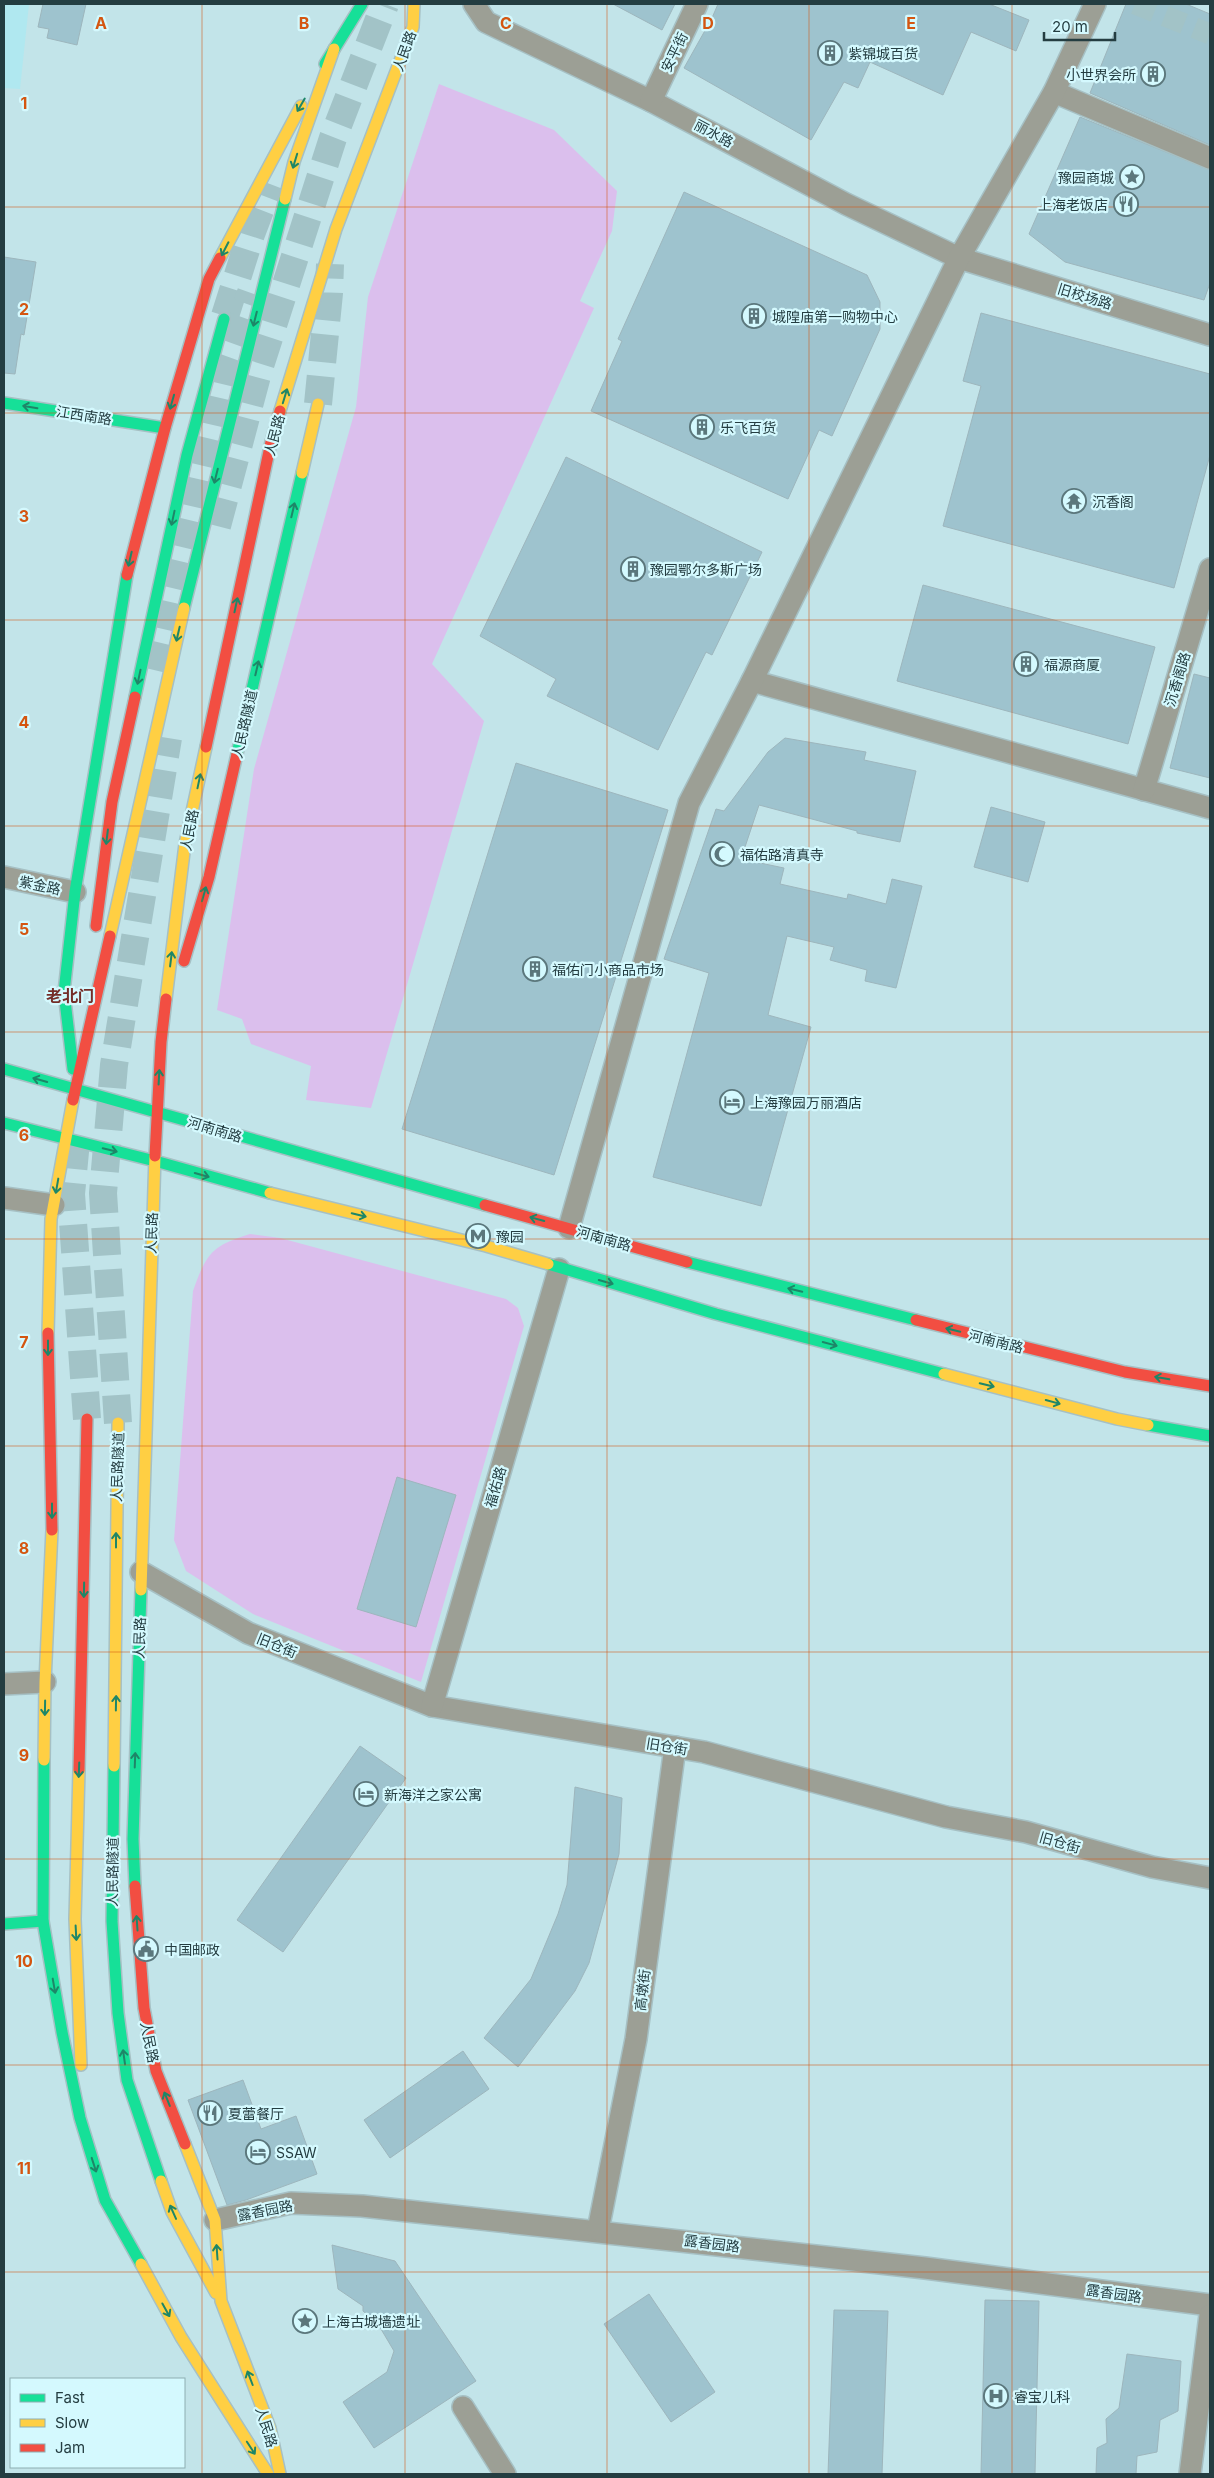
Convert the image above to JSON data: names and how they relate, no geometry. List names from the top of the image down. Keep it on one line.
{"streets":{"main road":["人民路","江西南路","人民路隧道","河南南路"],"street":["安平街","丽水路","旧校场路","沉香阁路","紫金路","福佑路","旧仓街","高墩街","露香园路"]},"crossings":[["人民路","江西南路"],["人民路","人民路隧道"],["人民路","紫金路"],["人民路","河南南路"],["人民路","旧仓街"],["人民路","露香园路"],["安平街","丽水路"],["丽水路","旧校场路"],["福佑路","旧仓街"],["旧仓街","高墩街"],["高墩街","露香园路"]],"one_way":["江西南路"],"districts":["老北门"],"places":{"building":["紫锦城百货","小世界会所","城隍庙第一购物中心","乐飞百货","豫园鄂尔多斯广场","福源商厦","福佑门小商品市场"],"place":["豫园商城","上海古城墙遗址"],"restaurant":["上海老饭店","夏蕾餐厅"],"temple":["沉香阁"],"mosque":["福佑路清真寺"],"hotel":["上海豫园万丽酒店","新海洋之家公寓","SSAW"],"metro station":["豫园"],"public building":["中国邮政"],"hospital":["睿宝儿科"]},"legend":["Fast","Slow","Jam"],"scale_bar":"20 m","grid":{"columns":["A","B","C","D","E"],"rows":["1","2","3","4","5","6","7","8","9","10","11"]}}
